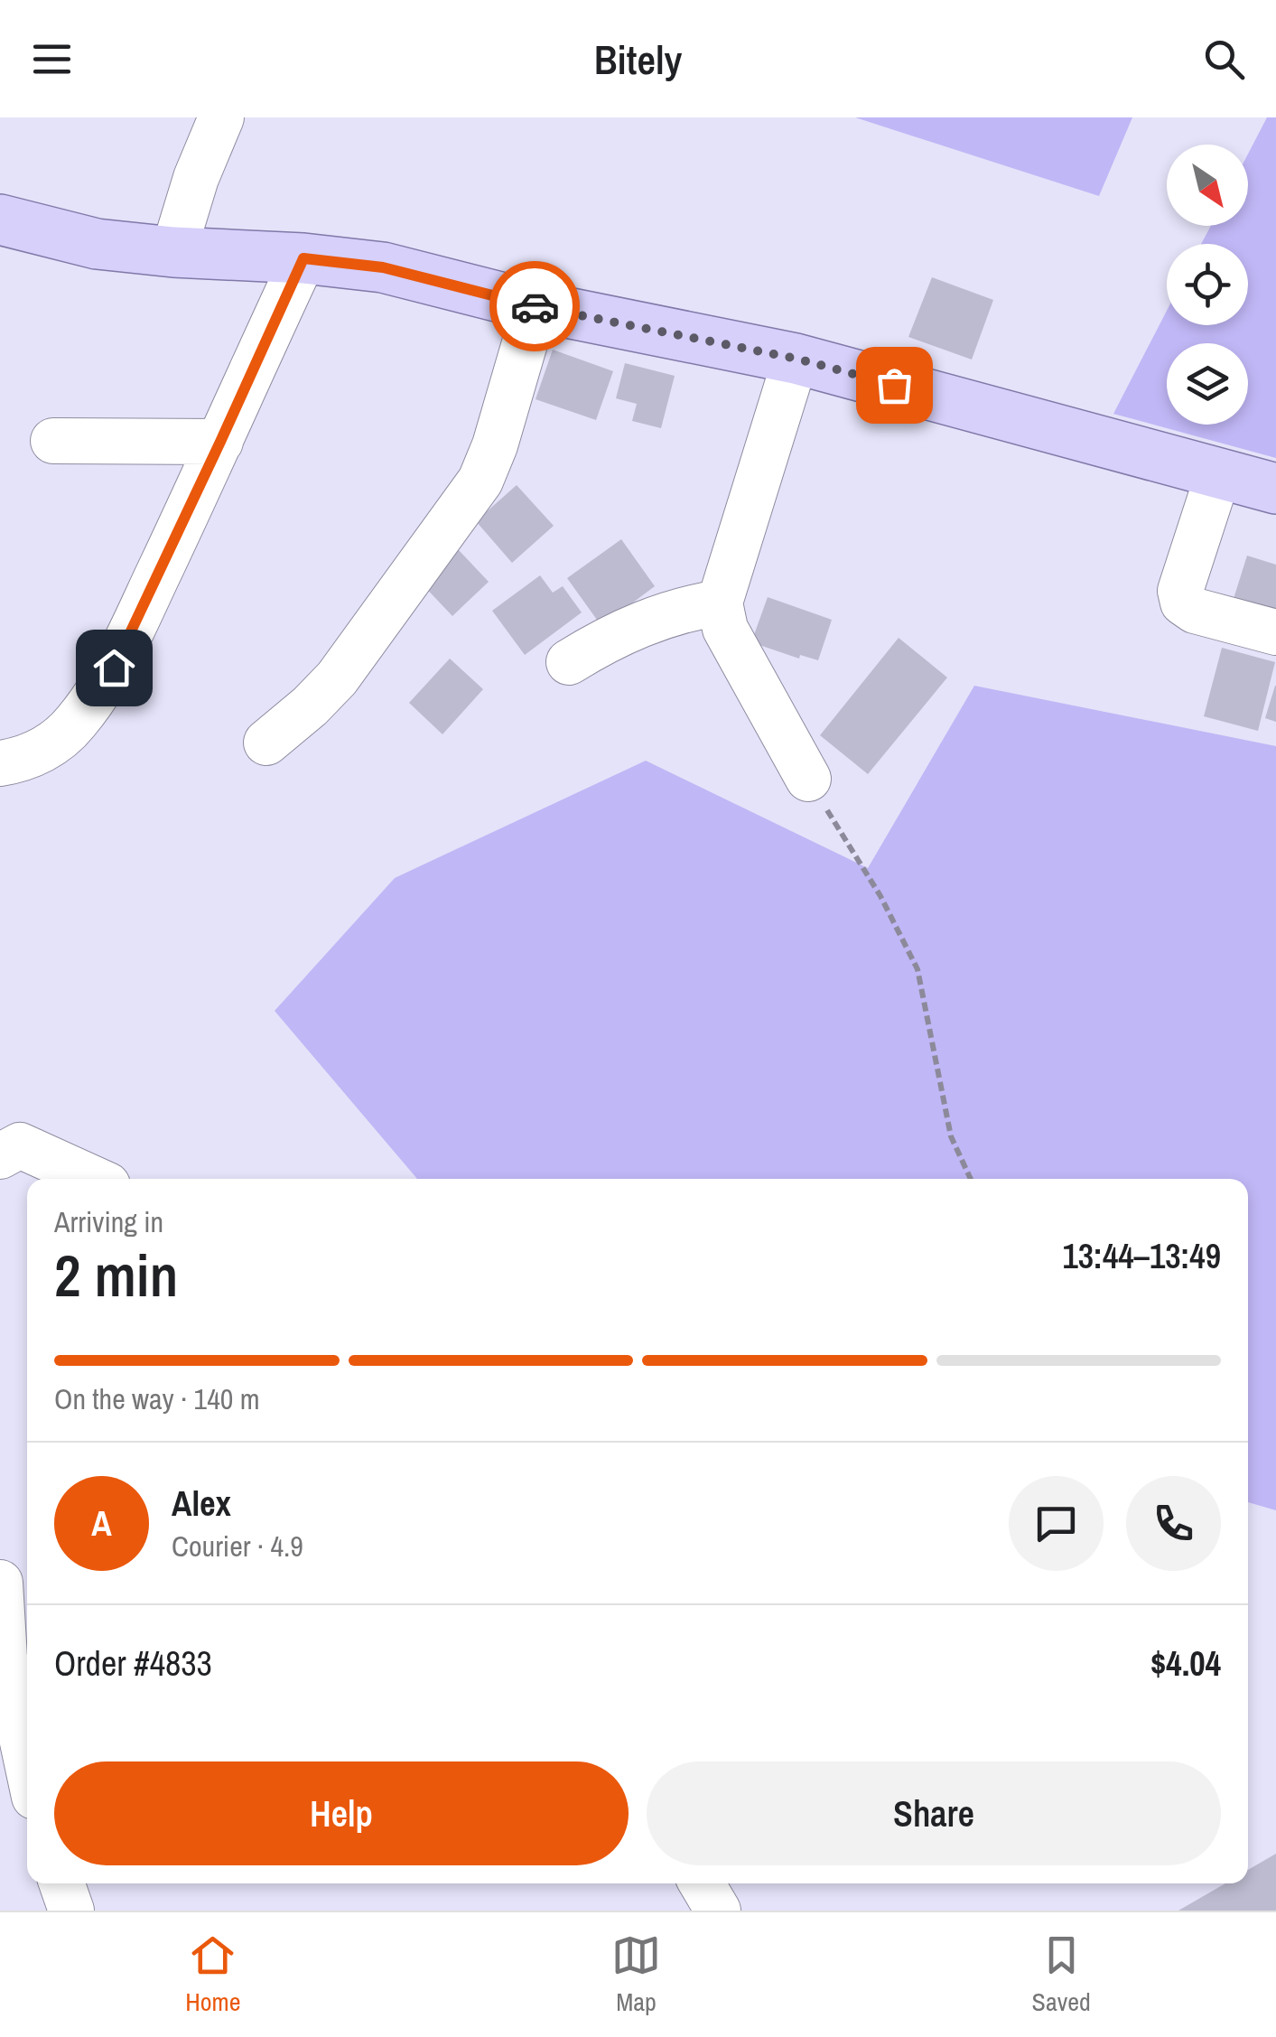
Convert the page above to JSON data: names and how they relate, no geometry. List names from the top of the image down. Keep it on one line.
{"north":"bottom right","page":{"header":"Bitely","heading":["2 min","Arriving in","13:44–13:49"],"panel":["Alex","Courier · 4.9","Order #4833","$4.04"],"bar":"On the way · 140 m","round":"A","buttons":["Help","Share"],"tabs":["Home","Map","Saved"]}}
